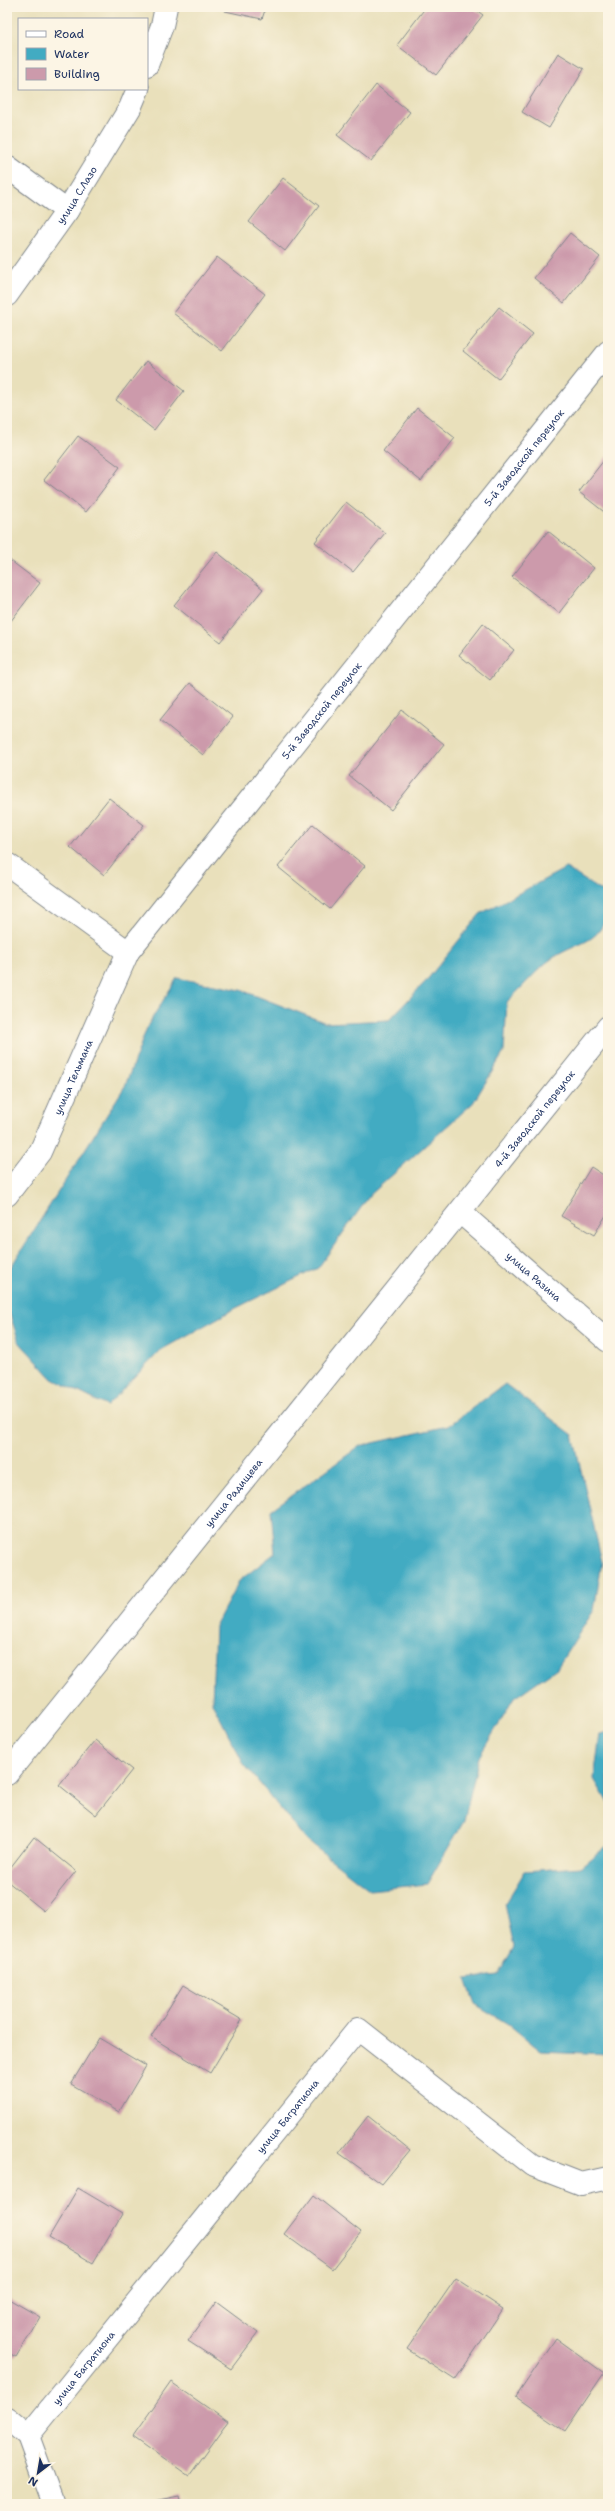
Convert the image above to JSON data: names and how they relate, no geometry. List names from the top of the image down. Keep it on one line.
{"streets":{"street":["улица С.Лазо","5-й Заводской переулок","улица Тельмана","4-й Заводской переулок","улица Разина","улица Радищева","улица Багратиона"]},"crossings":[["5-й Заводской переулок","улица Тельмана"],["4-й Заводской переулок","улица Разина"],["4-й Заводской переулок","улица Радищева"],["улица Разина","улица Радищева"]],"legend":["Road","Water","Building"],"north":"bottom left"}
